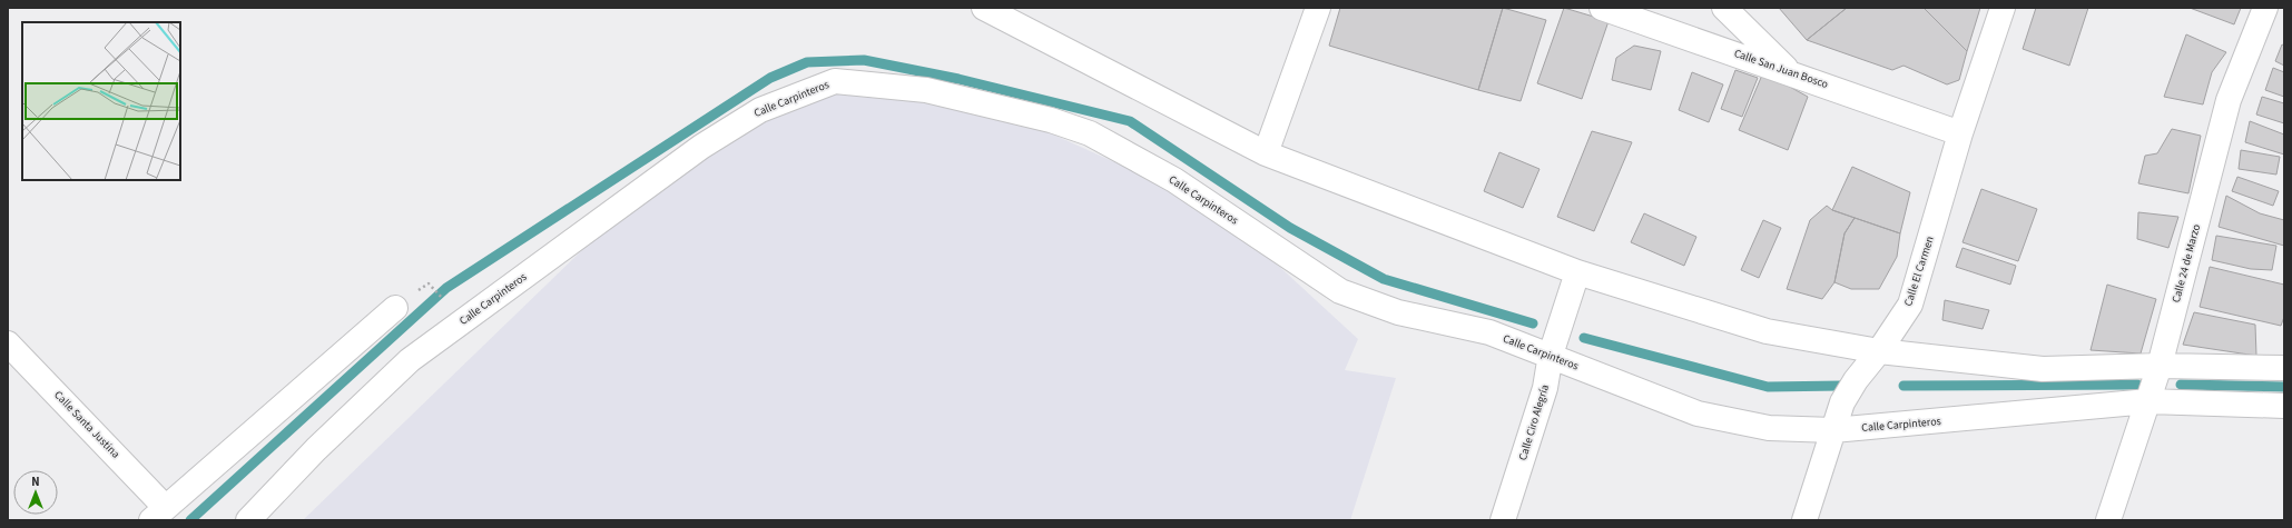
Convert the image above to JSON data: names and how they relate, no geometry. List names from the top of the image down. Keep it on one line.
{"streets":{"street":["Calle San Juan Bosco","Calle Carpinteros","Calle 24 de Marzo","Calle El Carmen","Calle Ciro Alegría","Calle Santa Justina"]},"crossings":[["Calle San Juan Bosco","Calle El Carmen"],["Calle Carpinteros","Calle 24 de Marzo"],["Calle Carpinteros","Calle El Carmen"],["Calle Carpinteros","Calle Ciro Alegría"]],"north":"top"}
